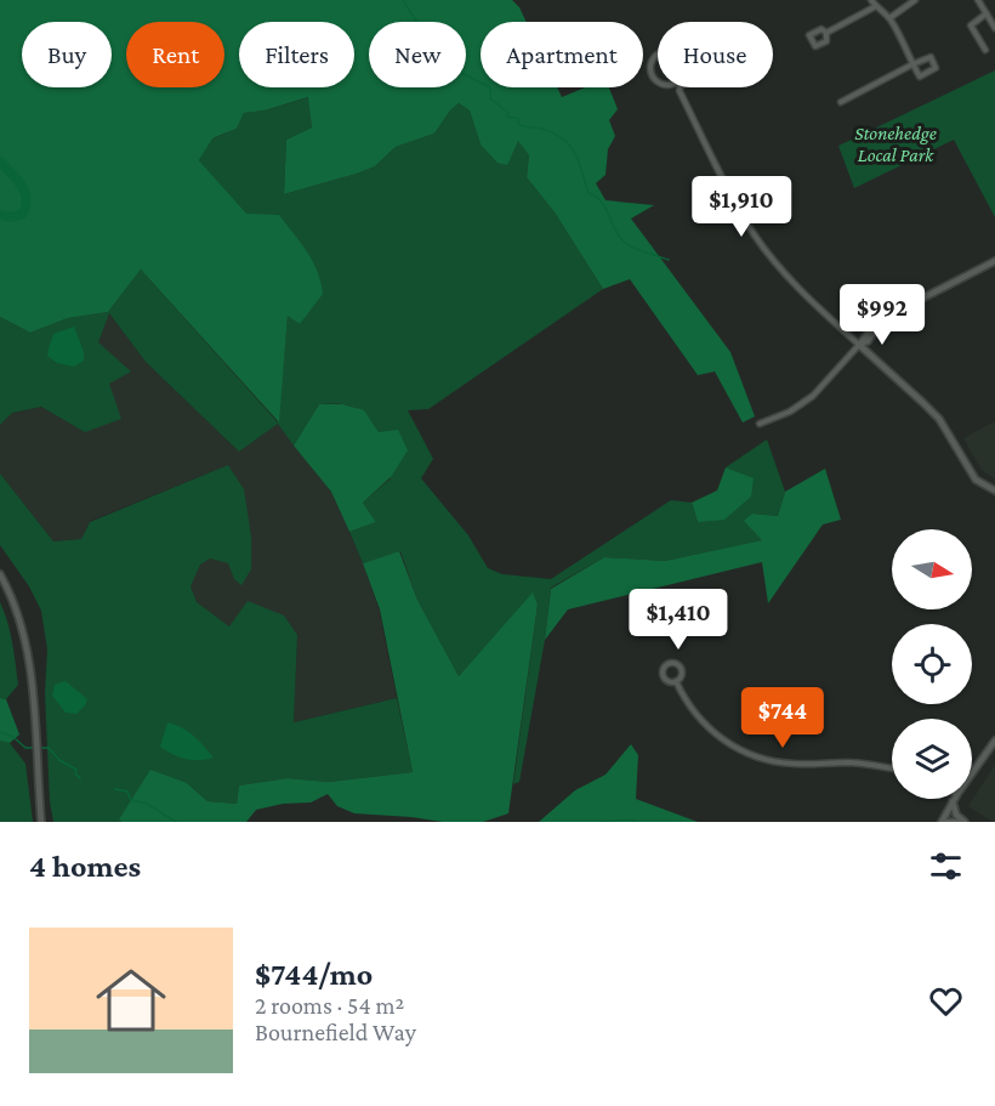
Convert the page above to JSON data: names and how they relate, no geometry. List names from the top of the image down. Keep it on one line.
{"parks":["Stonehedge Local Park"],"north":"right","page":{"chip":["Buy","Rent","Filters","New","Apartment","House"],"price":["$1,910","$992","$1,410","$744"],"heading":"4 homes","list":[{"name":"$744/mo","note":"2 rooms · 54 m² · Bournefield Way"}]}}
